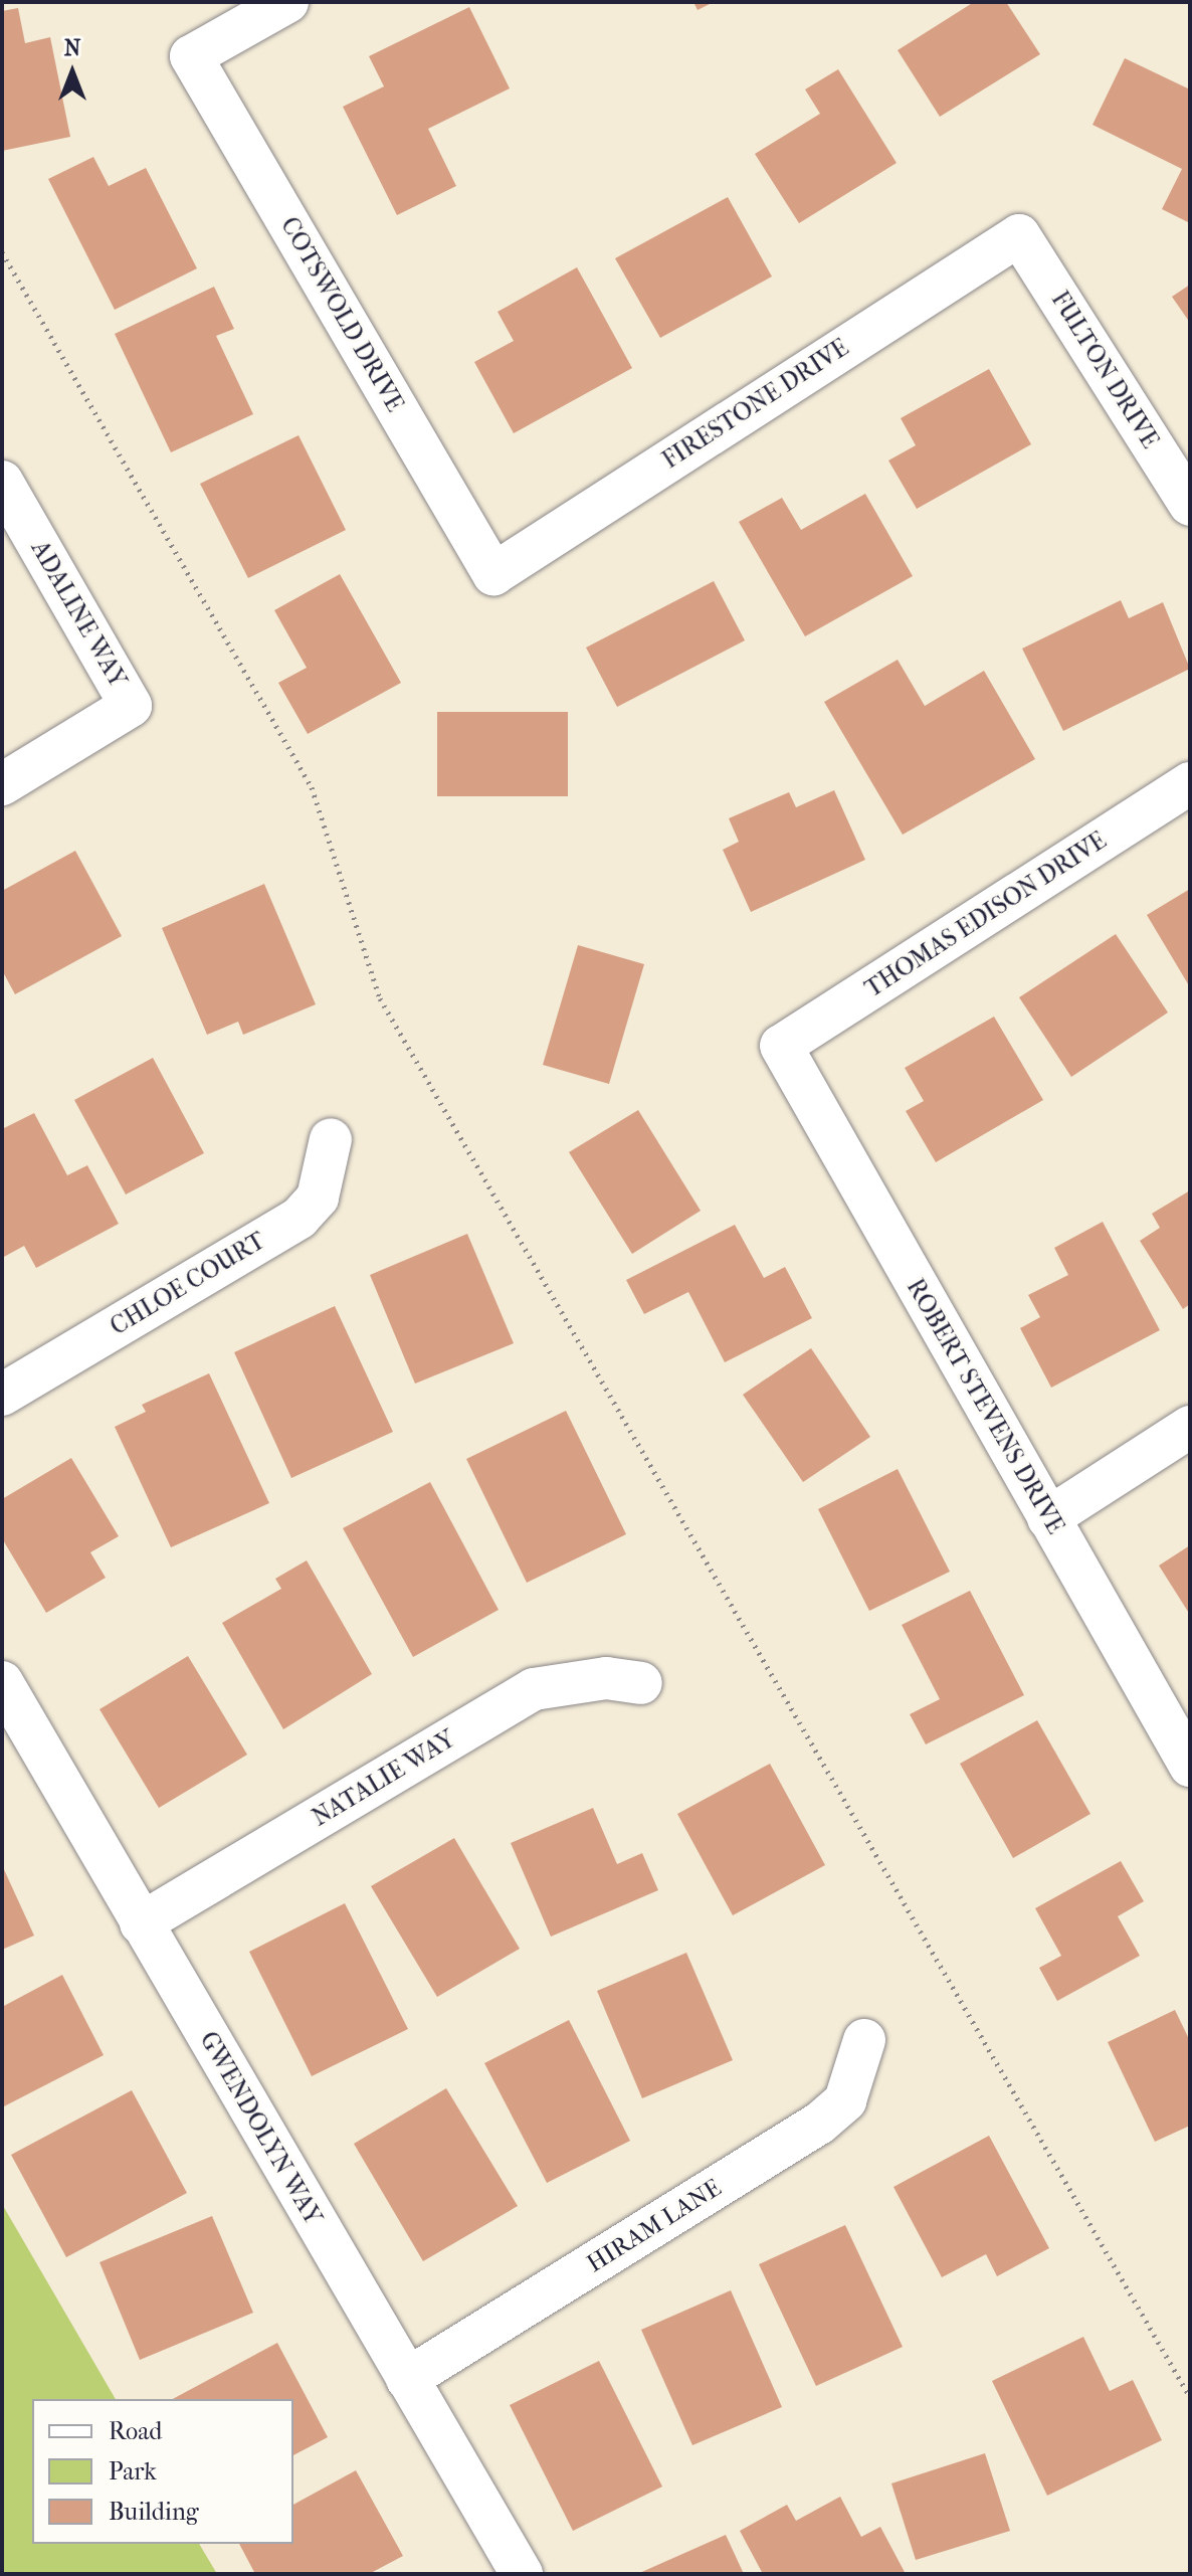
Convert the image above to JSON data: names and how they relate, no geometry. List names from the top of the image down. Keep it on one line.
{"streets":{"street":["COTSWOLD DRIVE","FULTON DRIVE","FIRESTONE DRIVE","ADALINE WAY","THOMAS EDISON DRIVE","CHLOE COURT","ROBERT STEVENS DRIVE","NATALIE WAY","GWENDOLYN WAY","HIRAM LANE"]},"crossings":[["COTSWOLD DRIVE","FIRESTONE DRIVE"],["FULTON DRIVE","FIRESTONE DRIVE"],["THOMAS EDISON DRIVE","ROBERT STEVENS DRIVE"],["NATALIE WAY","GWENDOLYN WAY"],["GWENDOLYN WAY","HIRAM LANE"]],"legend":["Road","Park","Building"],"north":"top"}
